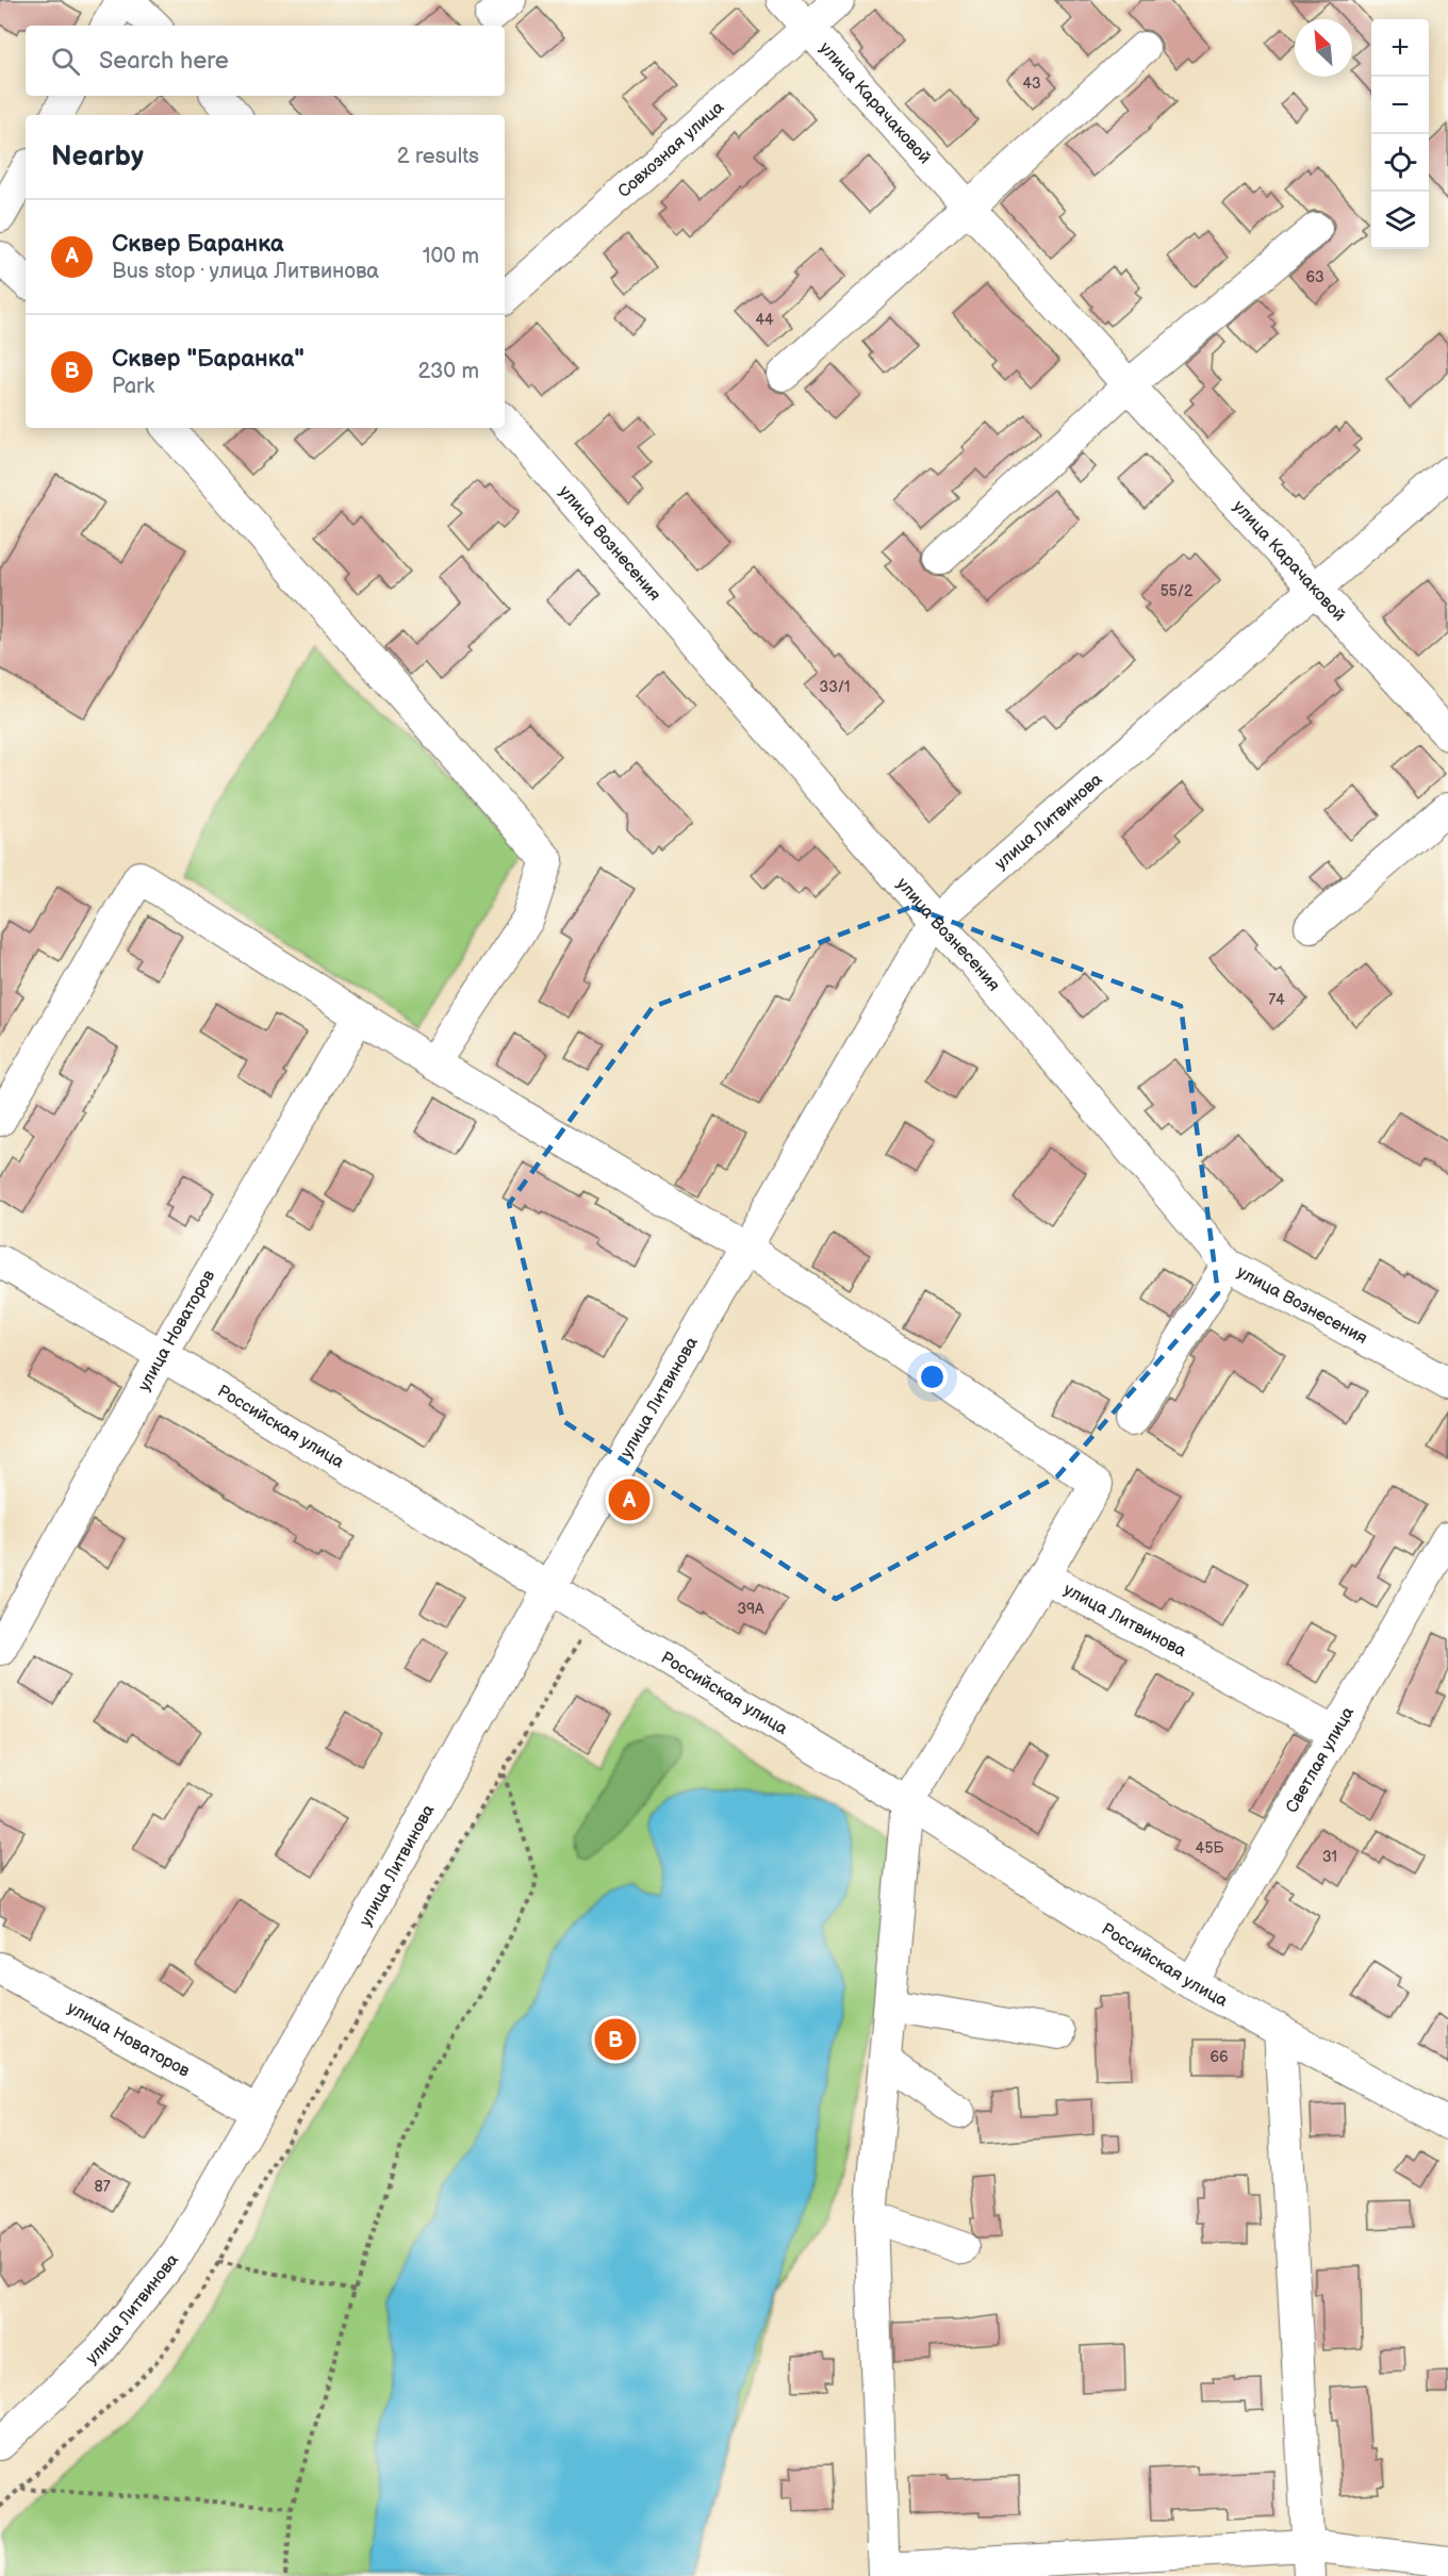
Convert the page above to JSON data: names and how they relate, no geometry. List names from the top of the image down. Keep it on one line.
{"streets":{"street":["улица Карачаковой","Совхозная улица","улица Вознесения","улица Литвинова","улица Новаторов","Российская улица","Светлая улица"]},"crossings":[["улица Карачаковой","Совхозная улица"],["улица Карачаковой","улица Литвинова"],["улица Вознесения","улица Литвинова"],["улица Литвинова","улица Новаторов"],["улица Литвинова","Российская улица"],["улица Литвинова","Светлая улица"],["улица Новаторов","Российская улица"],["Российская улица","Светлая улица"]],"house_numbers":["43","63","44","55/2","33/1","74","39А","45Б","31","66","87"],"north":"top left","page":{"map_buttons":["+","−"],"search":"Search here","heading":["Nearby","2 results"],"list":[{"mark":"A","name":"Сквер Баранка","note":"Bus stop · улица Литвинова","value":"100 m"},{"mark":"B","name":"Сквер \"Баранка\"","note":"Park","value":"230 m"}],"pins":["A","B"]}}
